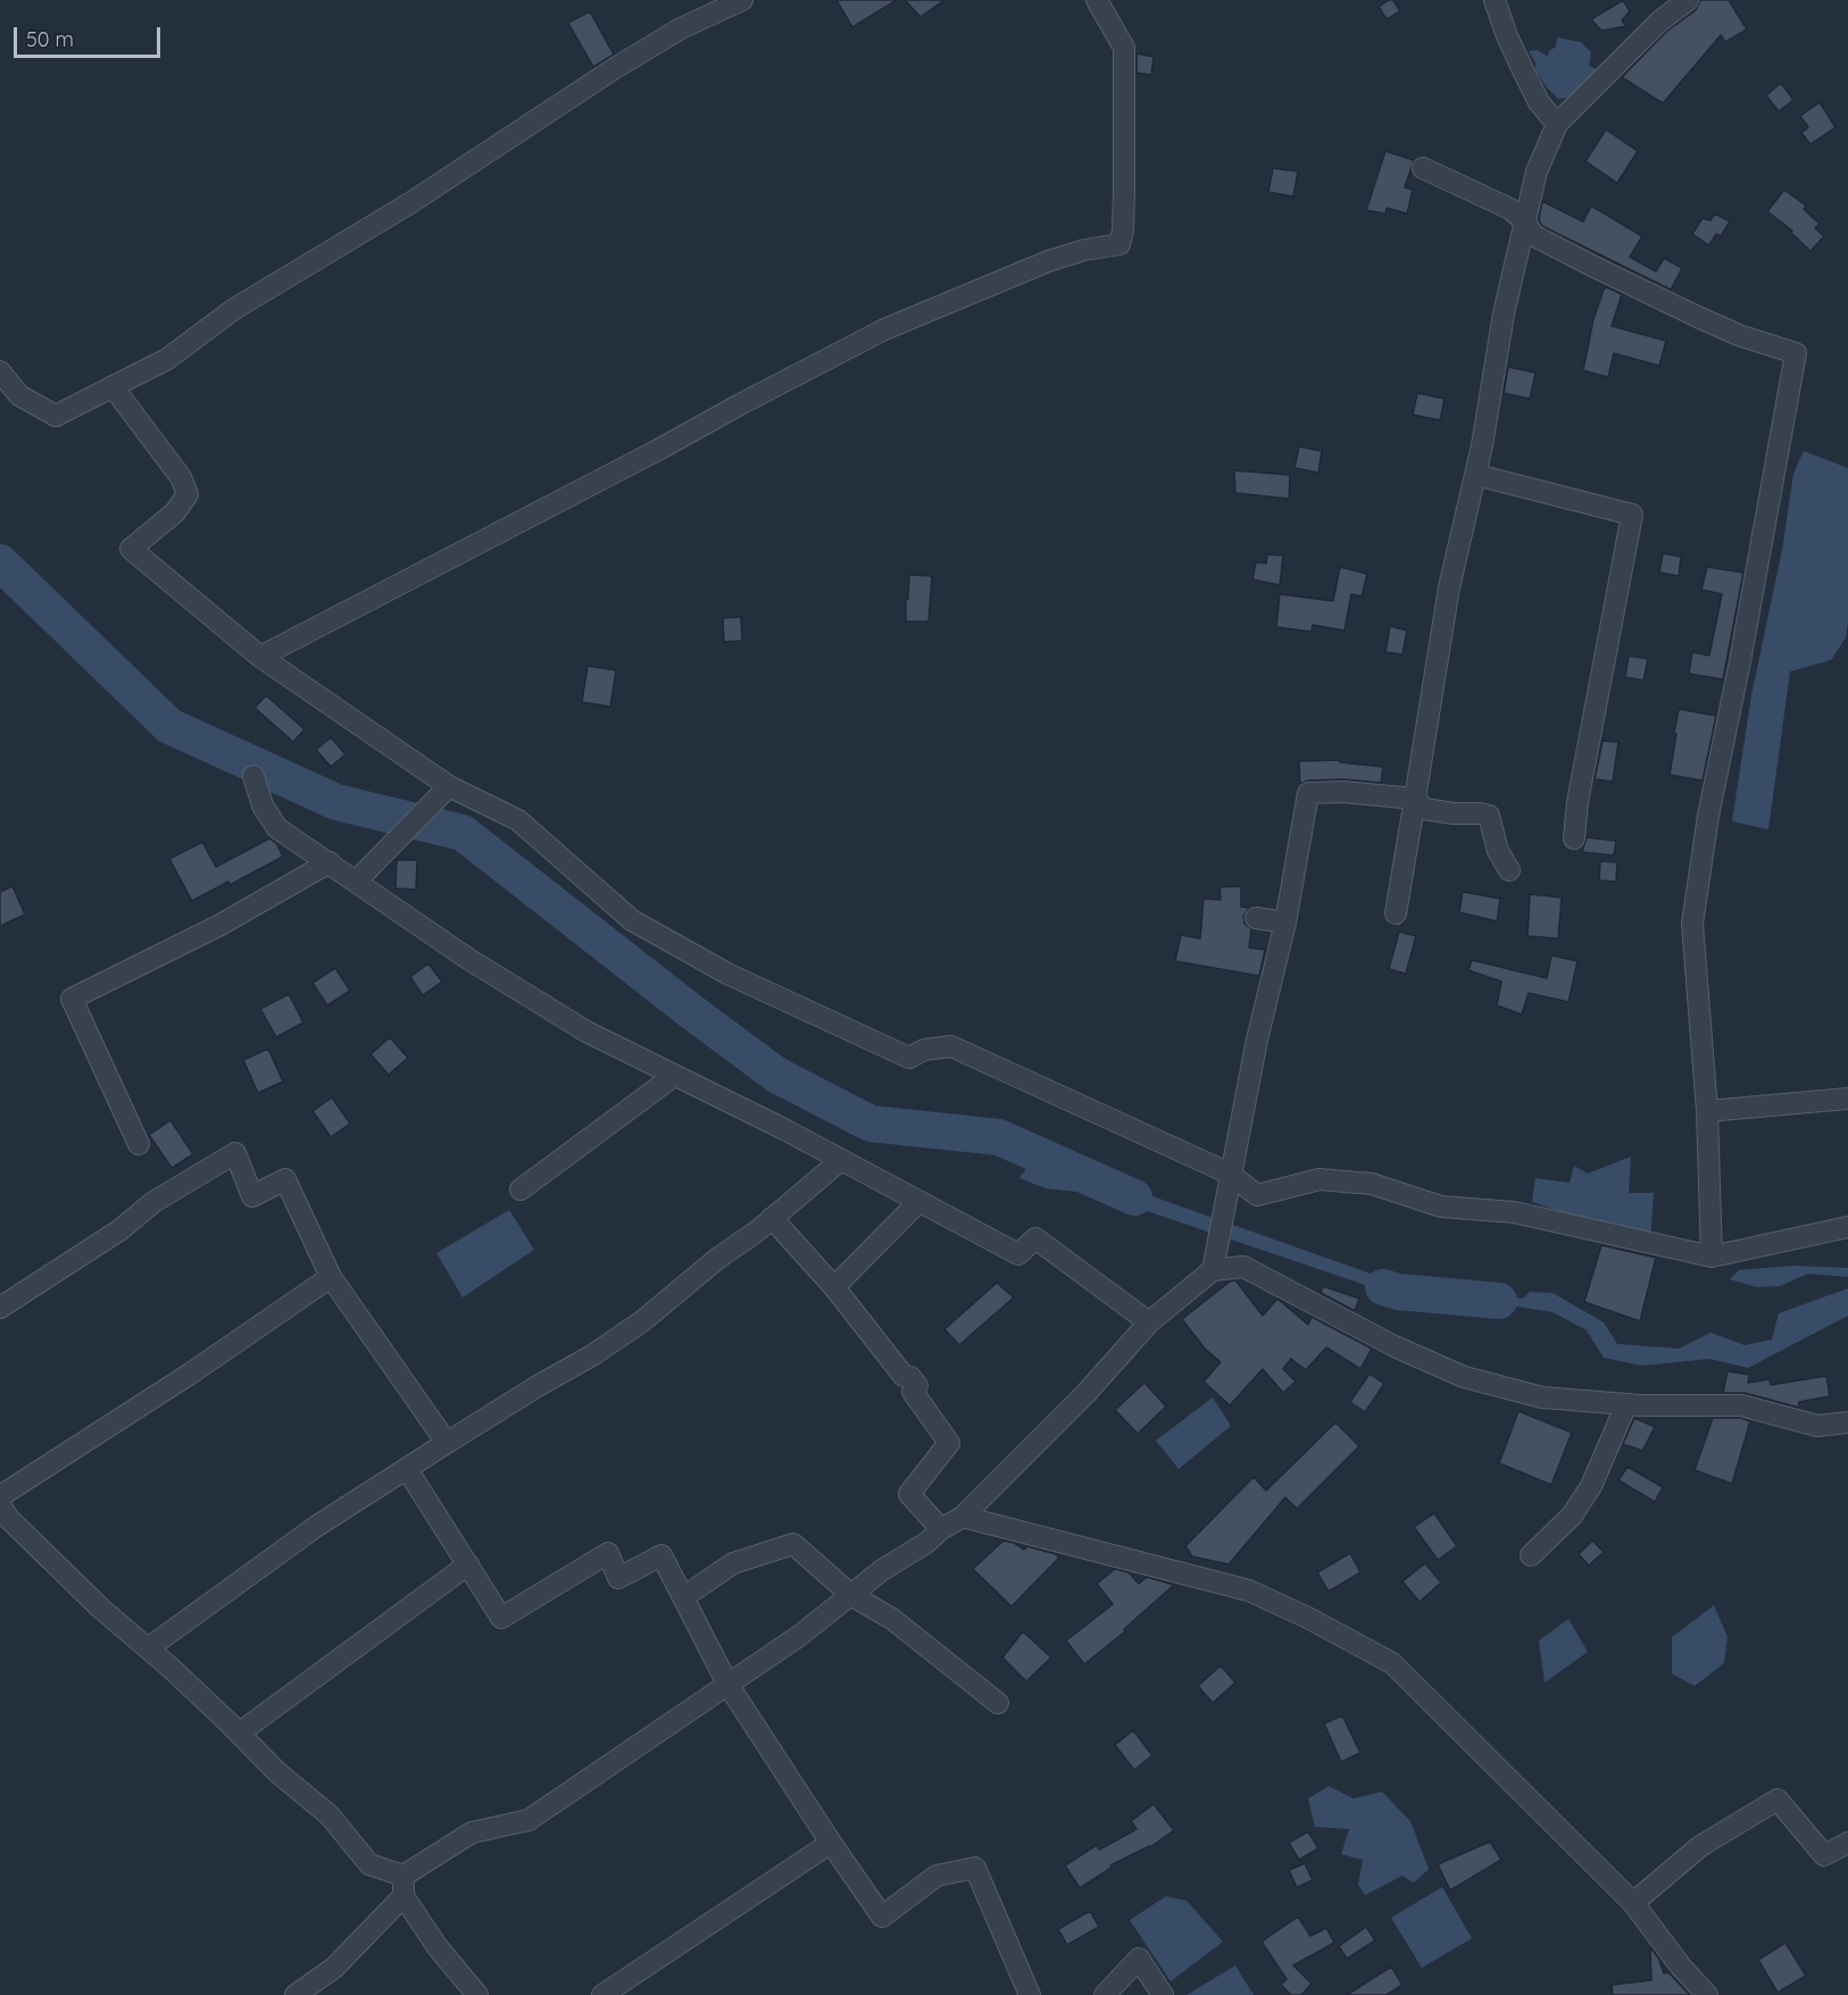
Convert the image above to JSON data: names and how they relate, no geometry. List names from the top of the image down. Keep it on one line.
{"scale_bar":"50 m"}
